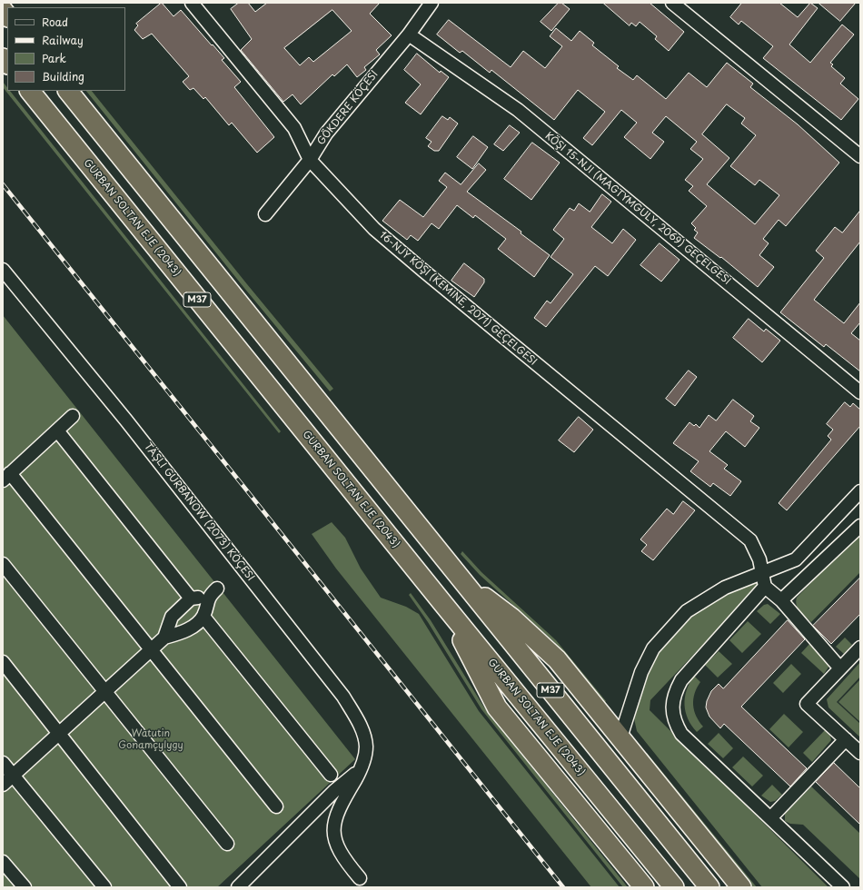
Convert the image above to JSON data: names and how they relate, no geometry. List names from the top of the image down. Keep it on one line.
{"streets":{"highway":["GURBAN SOLTAN EJE (2043)","M37"],"street":["GÖKDERE KÖÇESI","KÖŞI 15-NJI (MAGTYMGULY, 2069) GEÇELGESI","16-NJY KÖŞI (KEMINE, 2071) GEÇELGESI","TÄŞLI GURBANOW (2073) KÖÇESI"]},"crossings":[["GÖKDERE KÖÇESI","KÖŞI 15-NJI (MAGTYMGULY, 2069) GEÇELGESI"],["GÖKDERE KÖÇESI","16-NJY KÖŞI (KEMINE, 2071) GEÇELGESI"]],"parks":["Watutin Gonamçylygy"],"legend":["Road","Railway","Park","Building"]}
